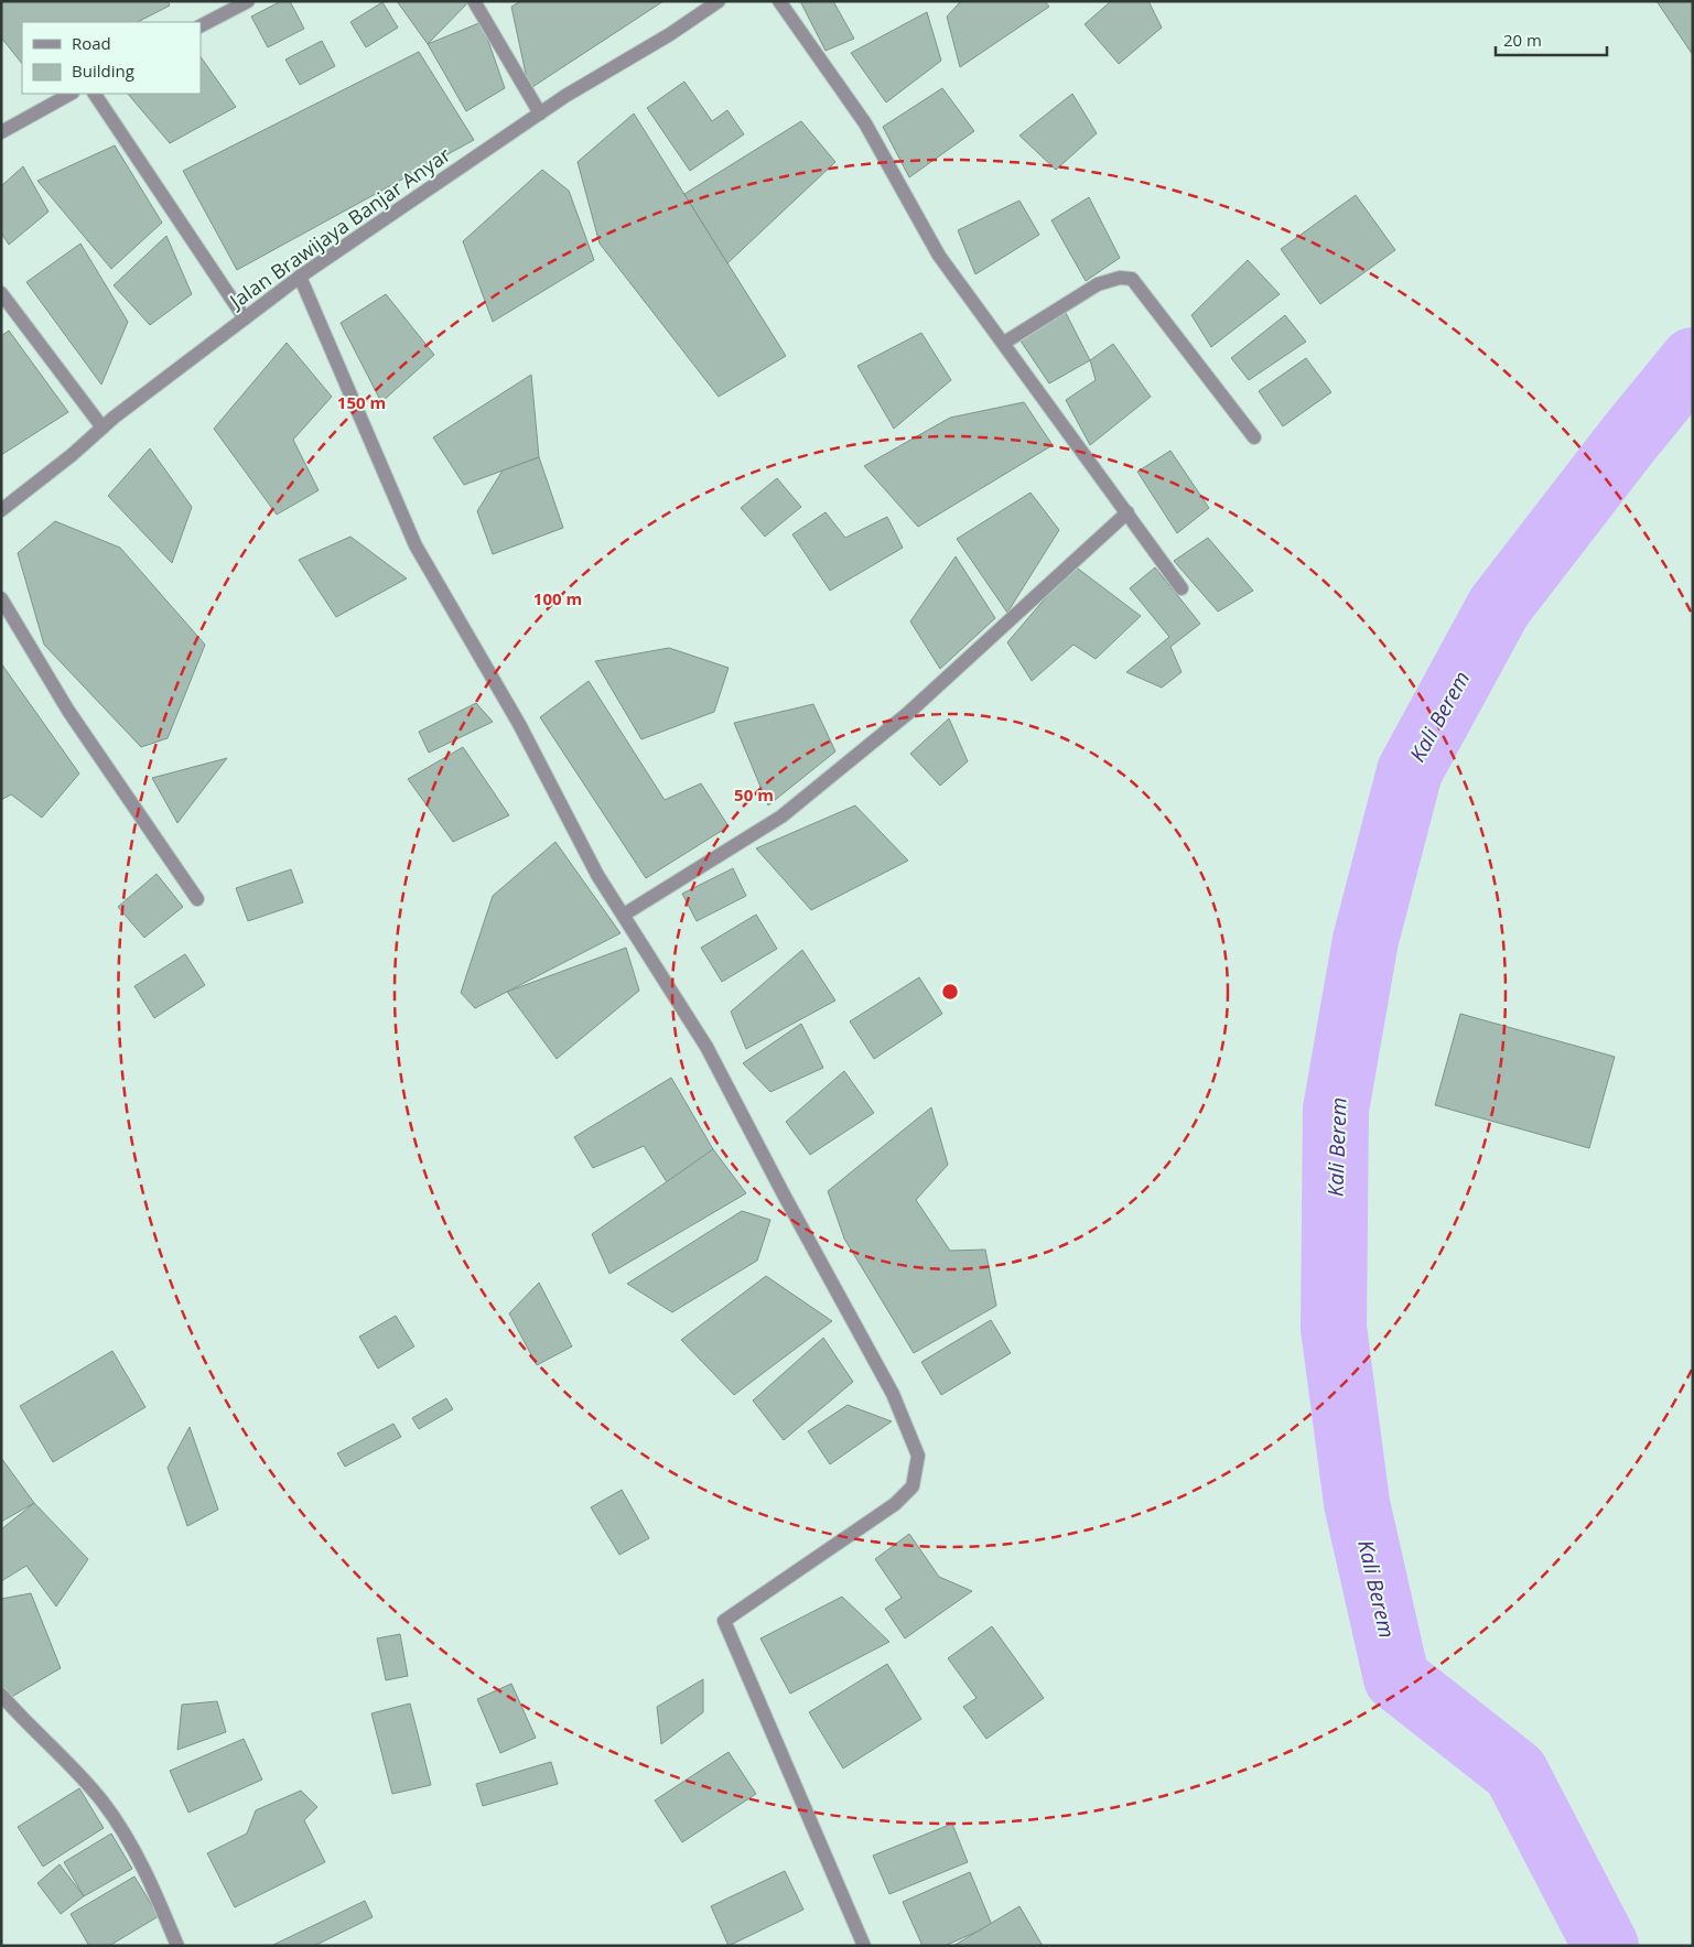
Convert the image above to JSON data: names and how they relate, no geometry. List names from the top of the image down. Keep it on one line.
{"streets":{"street":["Jalan Brawijaya Banjar Anyar"]},"water":["Kali Berem"],"legend":["Road","Building"],"scale_bar":"20 m","rings":["150 m","100 m","50 m"]}
